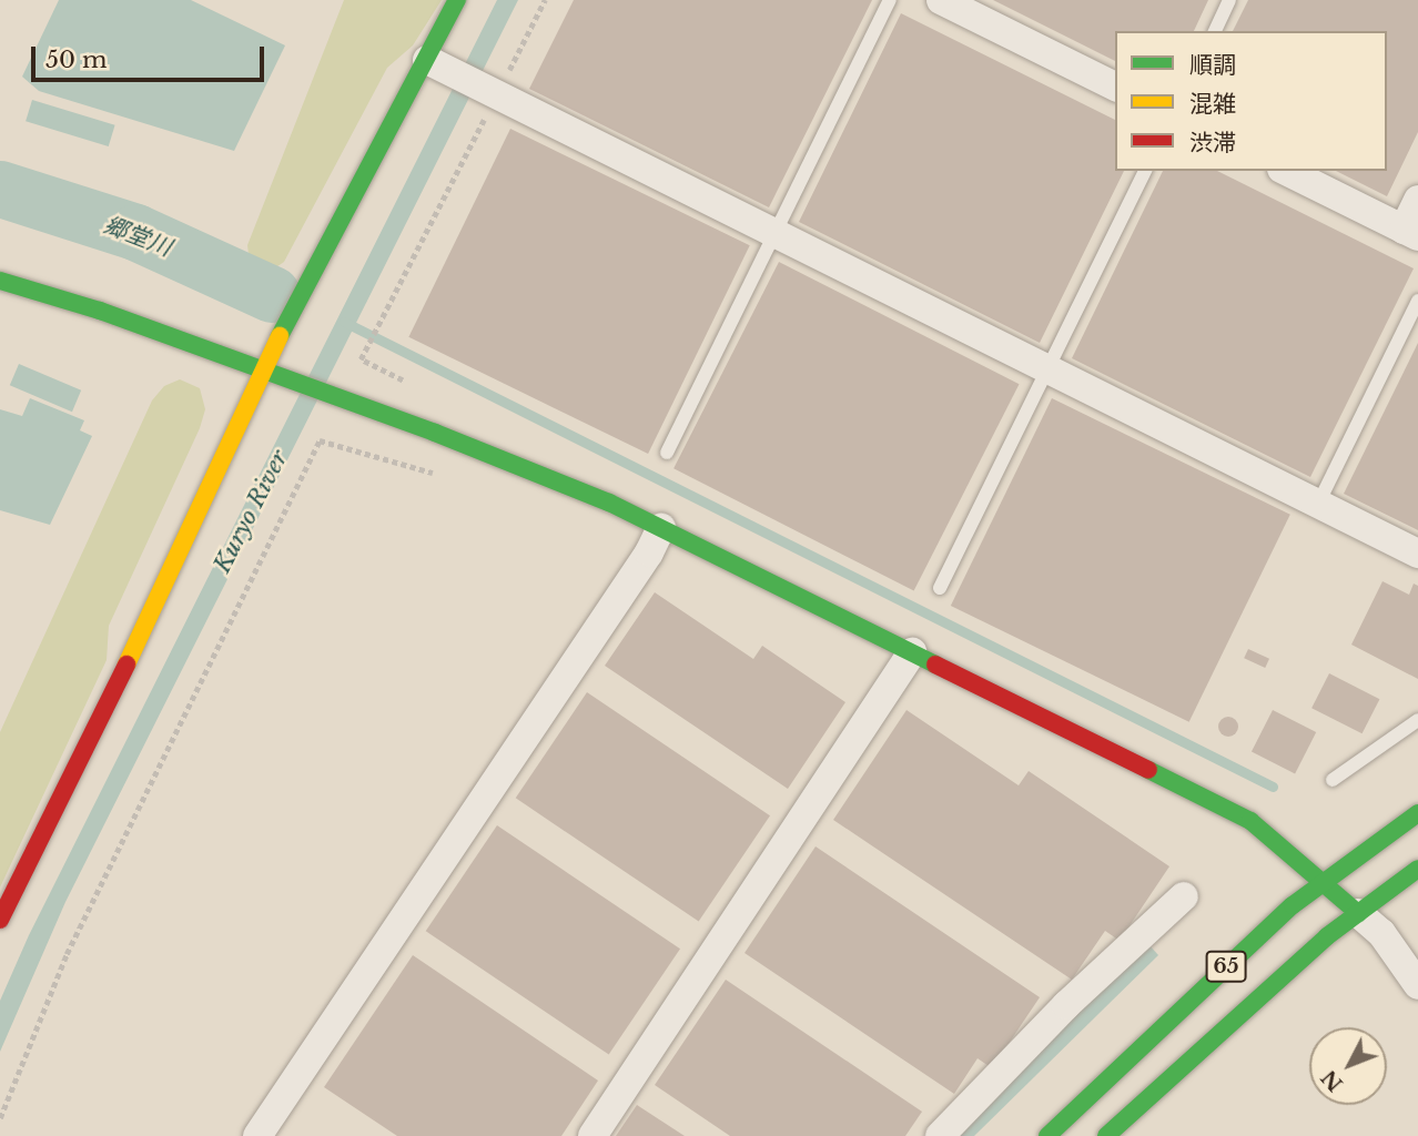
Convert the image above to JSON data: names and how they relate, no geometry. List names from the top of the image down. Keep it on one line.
{"streets":{"street":["65"]},"water":["郷堂川","Kuryo River"],"legend":["順調","混雑","渋滞"],"scale_bar":"50 m","north":"bottom left"}
